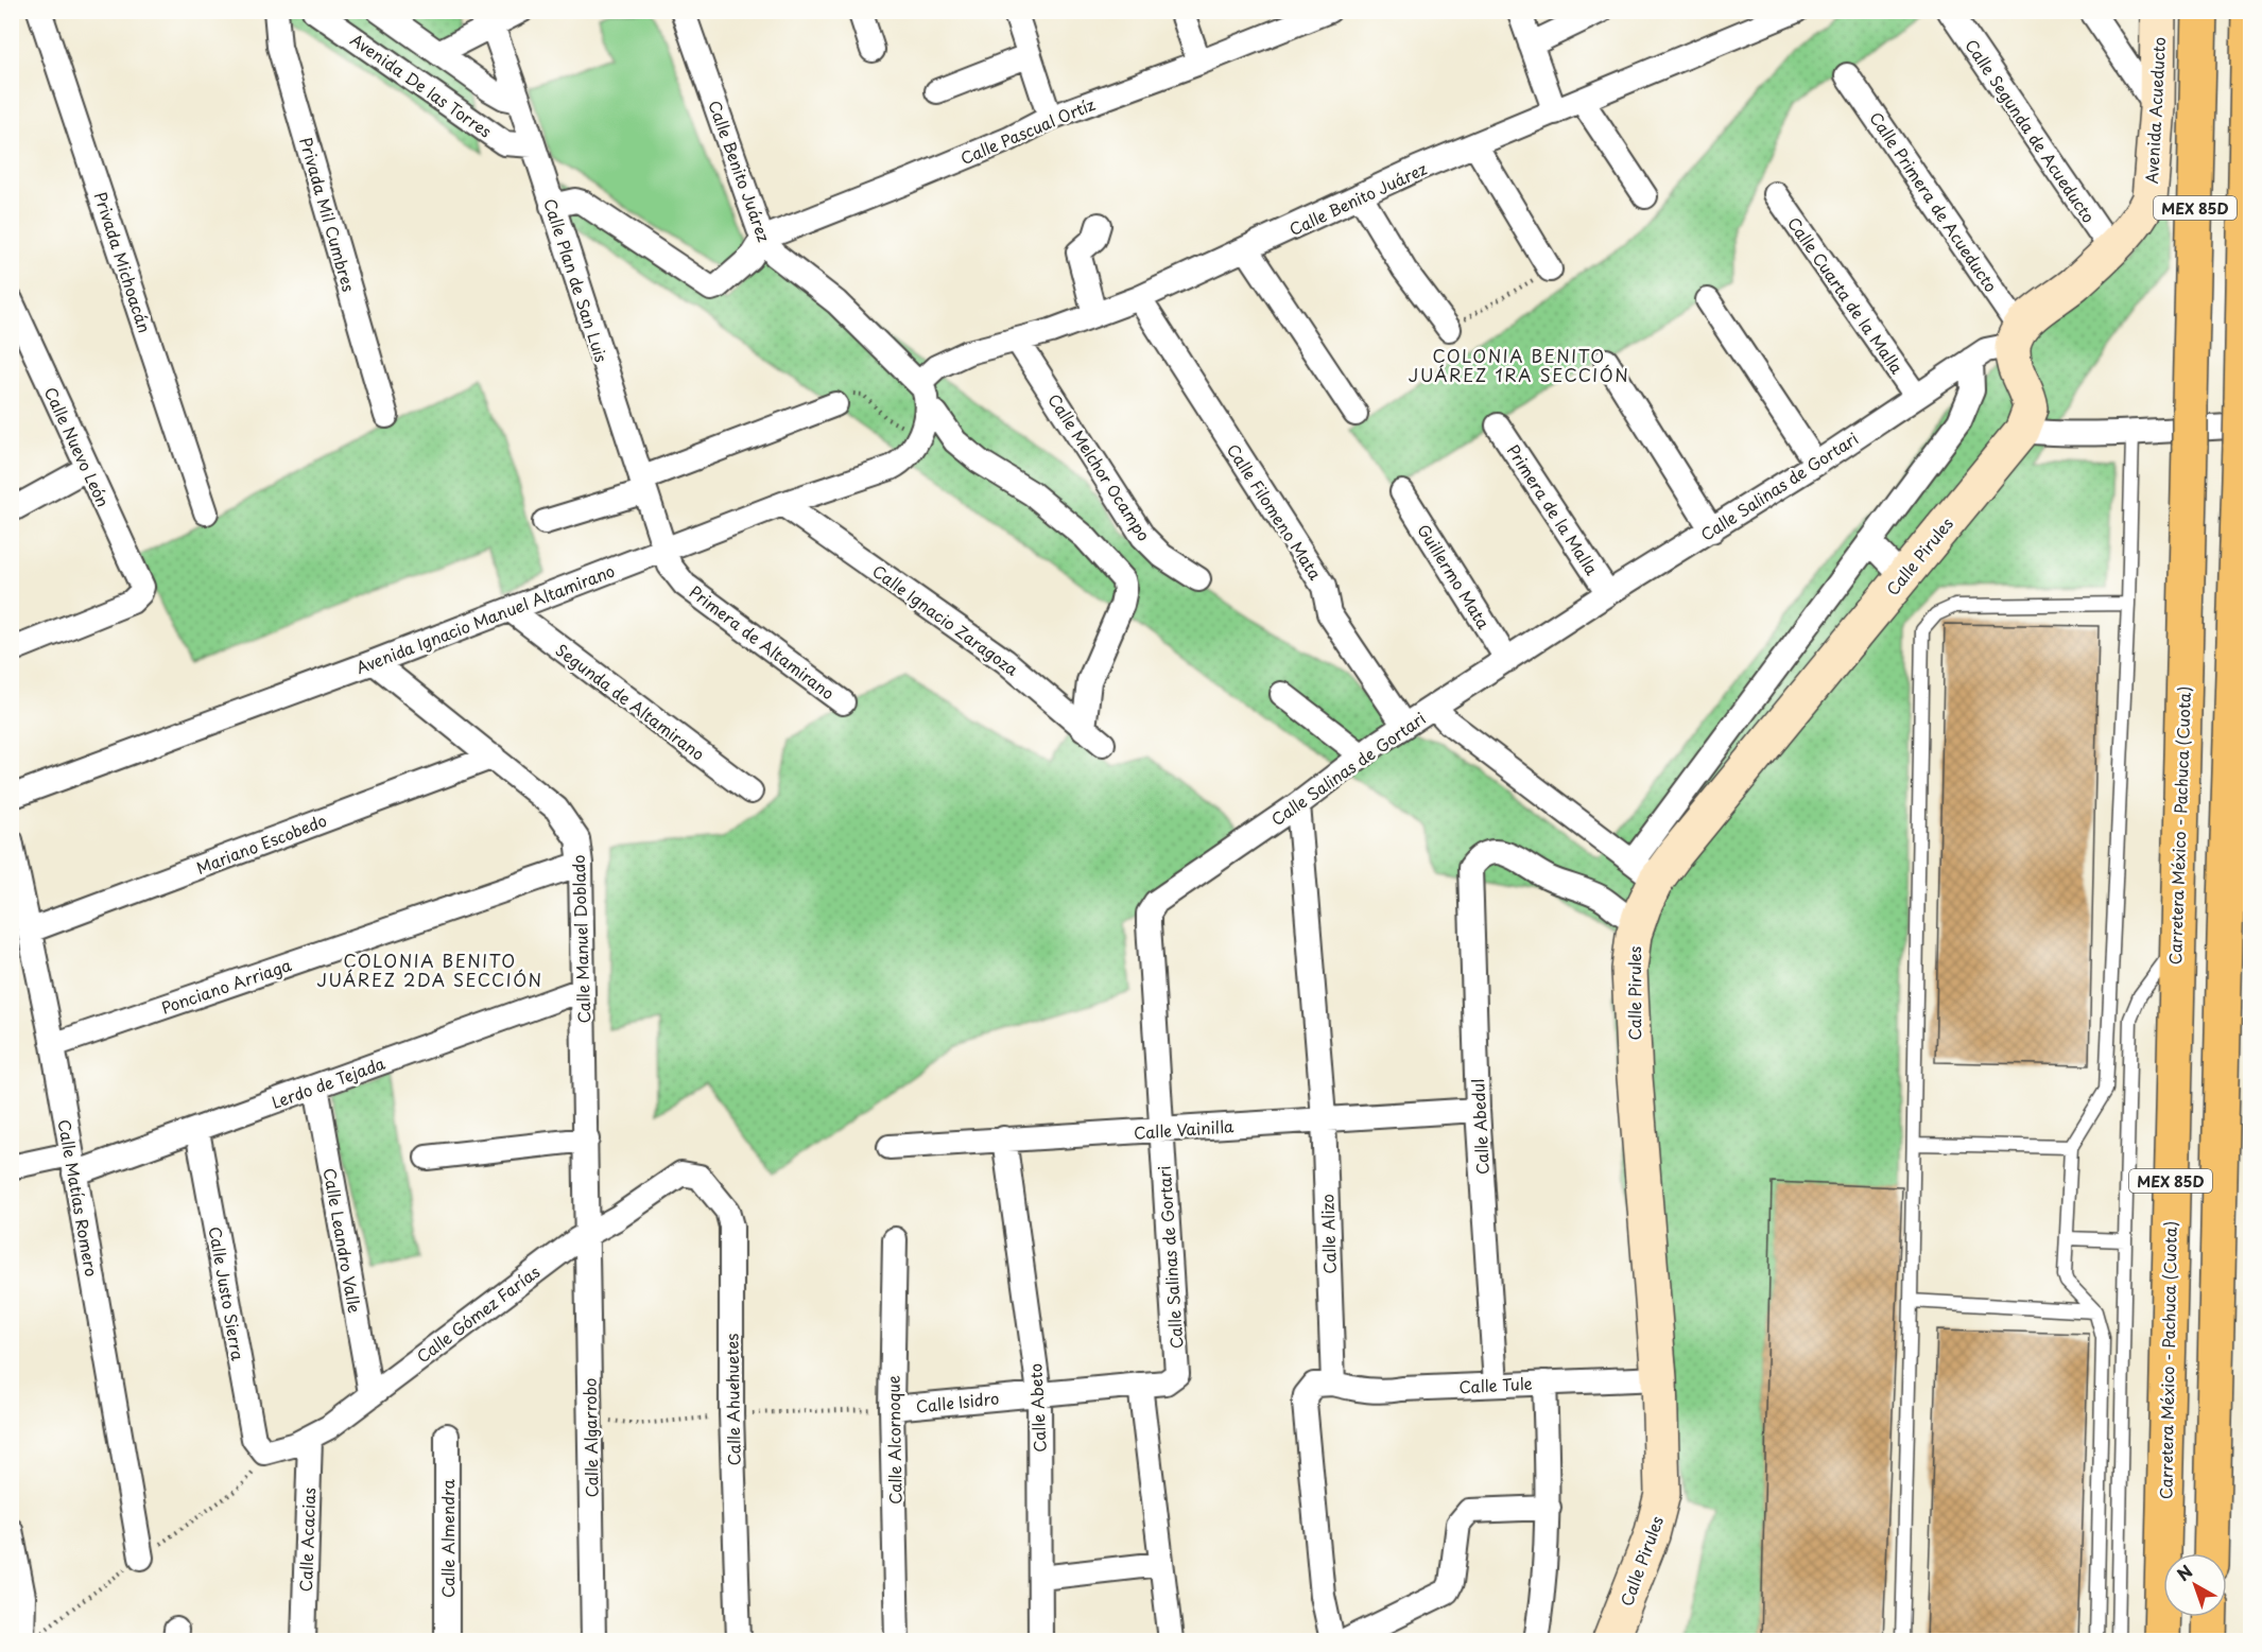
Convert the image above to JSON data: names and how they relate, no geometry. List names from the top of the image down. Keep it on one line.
{"streets":{"highway":["MEX 85D","Carretera México - Pachuca (Cuota)"],"street":["Avenida De las Torres","Avenida Acueducto","Calle Pascual Ortíz","Calle Segunda de Acueducto","Calle Benito Juárez","Calle Primera de Acueducto","Privada Mil Cumbres","Privada Michoacán","Calle Plan de San Luis","Calle Cuarta de la Malla","Calle Nuevo León","Calle Melchor Ocampo","Calle Salinas de Gortari","Primera de la Malla","Calle Filomeno Mata","Calle Pirules","Guillermo Mata","Avenida Ignacio Manuel Altamirano","Calle Ignacio Zaragoza","Primera de Altamirano","Segunda de Altamirano","Mariano Escobedo","Calle Manuel Doblado","Ponciano Arriaga","Lerdo de Tejada","Calle Abedul","Calle Vainilla","Calle Matías Romero","Calle Alizo","Calle Leandro Valle","Calle Justo Sierra","Calle Gómez Farías","Calle Tule","Calle Ahuehuetes","Calle Isidro","Calle Abeto","Calle Algarrobo","Calle Alcornoque","Calle Almendra","Calle Acacias"]},"crossings":[["Avenida De las Torres","Calle Plan de San Luis"],["Avenida Acueducto","Calle Segunda de Acueducto"],["Avenida Acueducto","Calle Primera de Acueducto"],["Avenida Acueducto","Calle Salinas de Gortari"],["Calle Pascual Ortíz","Calle Benito Juárez"],["Calle Benito Juárez","Calle Melchor Ocampo"],["Calle Benito Juárez","Calle Filomeno Mata"],["Calle Primera de Acueducto","Calle Salinas de Gortari"],["Calle Plan de San Luis","Avenida Ignacio Manuel Altamirano"],["Calle Plan de San Luis","Primera de Altamirano"],["Calle Cuarta de la Malla","Calle Salinas de Gortari"],["Calle Salinas de Gortari","Primera de la Malla"],["Calle Salinas de Gortari","Calle Filomeno Mata"],["Calle Salinas de Gortari","Calle Pirules"],["Calle Salinas de Gortari","Guillermo Mata"],["Calle Salinas de Gortari","Calle Vainilla"],["Calle Salinas de Gortari","Calle Alizo"],["Calle Salinas de Gortari","Calle Isidro"],["Calle Pirules","Calle Abedul"],["Calle Pirules","Calle Tule"],["Avenida Ignacio Manuel Altamirano","Calle Ignacio Zaragoza"],["Avenida Ignacio Manuel Altamirano","Primera de Altamirano"],["Avenida Ignacio Manuel Altamirano","Segunda de Altamirano"],["Avenida Ignacio Manuel Altamirano","Calle Manuel Doblado"],["Mariano Escobedo","Calle Manuel Doblado"],["Mariano Escobedo","Calle Matías Romero"],["Calle Manuel Doblado","Ponciano Arriaga"],["Calle Manuel Doblado","Lerdo de Tejada"],["Calle Manuel Doblado","Calle Gómez Farías"],["Calle Manuel Doblado","Calle Algarrobo"],["Ponciano Arriaga","Calle Matías Romero"],["Lerdo de Tejada","Calle Matías Romero"],["Lerdo de Tejada","Calle Leandro Valle"],["Lerdo de Tejada","Calle Justo Sierra"],["Calle Abedul","Calle Vainilla"],["Calle Abedul","Calle Tule"],["Calle Vainilla","Calle Alizo"],["Calle Vainilla","Calle Abeto"],["Calle Alizo","Calle Tule"],["Calle Leandro Valle","Calle Gómez Farías"],["Calle Justo Sierra","Calle Gómez Farías"],["Calle Gómez Farías","Calle Ahuehuetes"],["Calle Gómez Farías","Calle Algarrobo"],["Calle Gómez Farías","Calle Acacias"],["Calle Isidro","Calle Abeto"],["Calle Isidro","Calle Alcornoque"]],"districts":["COLONIA BENITO JUÁREZ 1RA SECCIÓN","COLONIA BENITO JUÁREZ 2DA SECCIÓN"],"north":"top left"}
